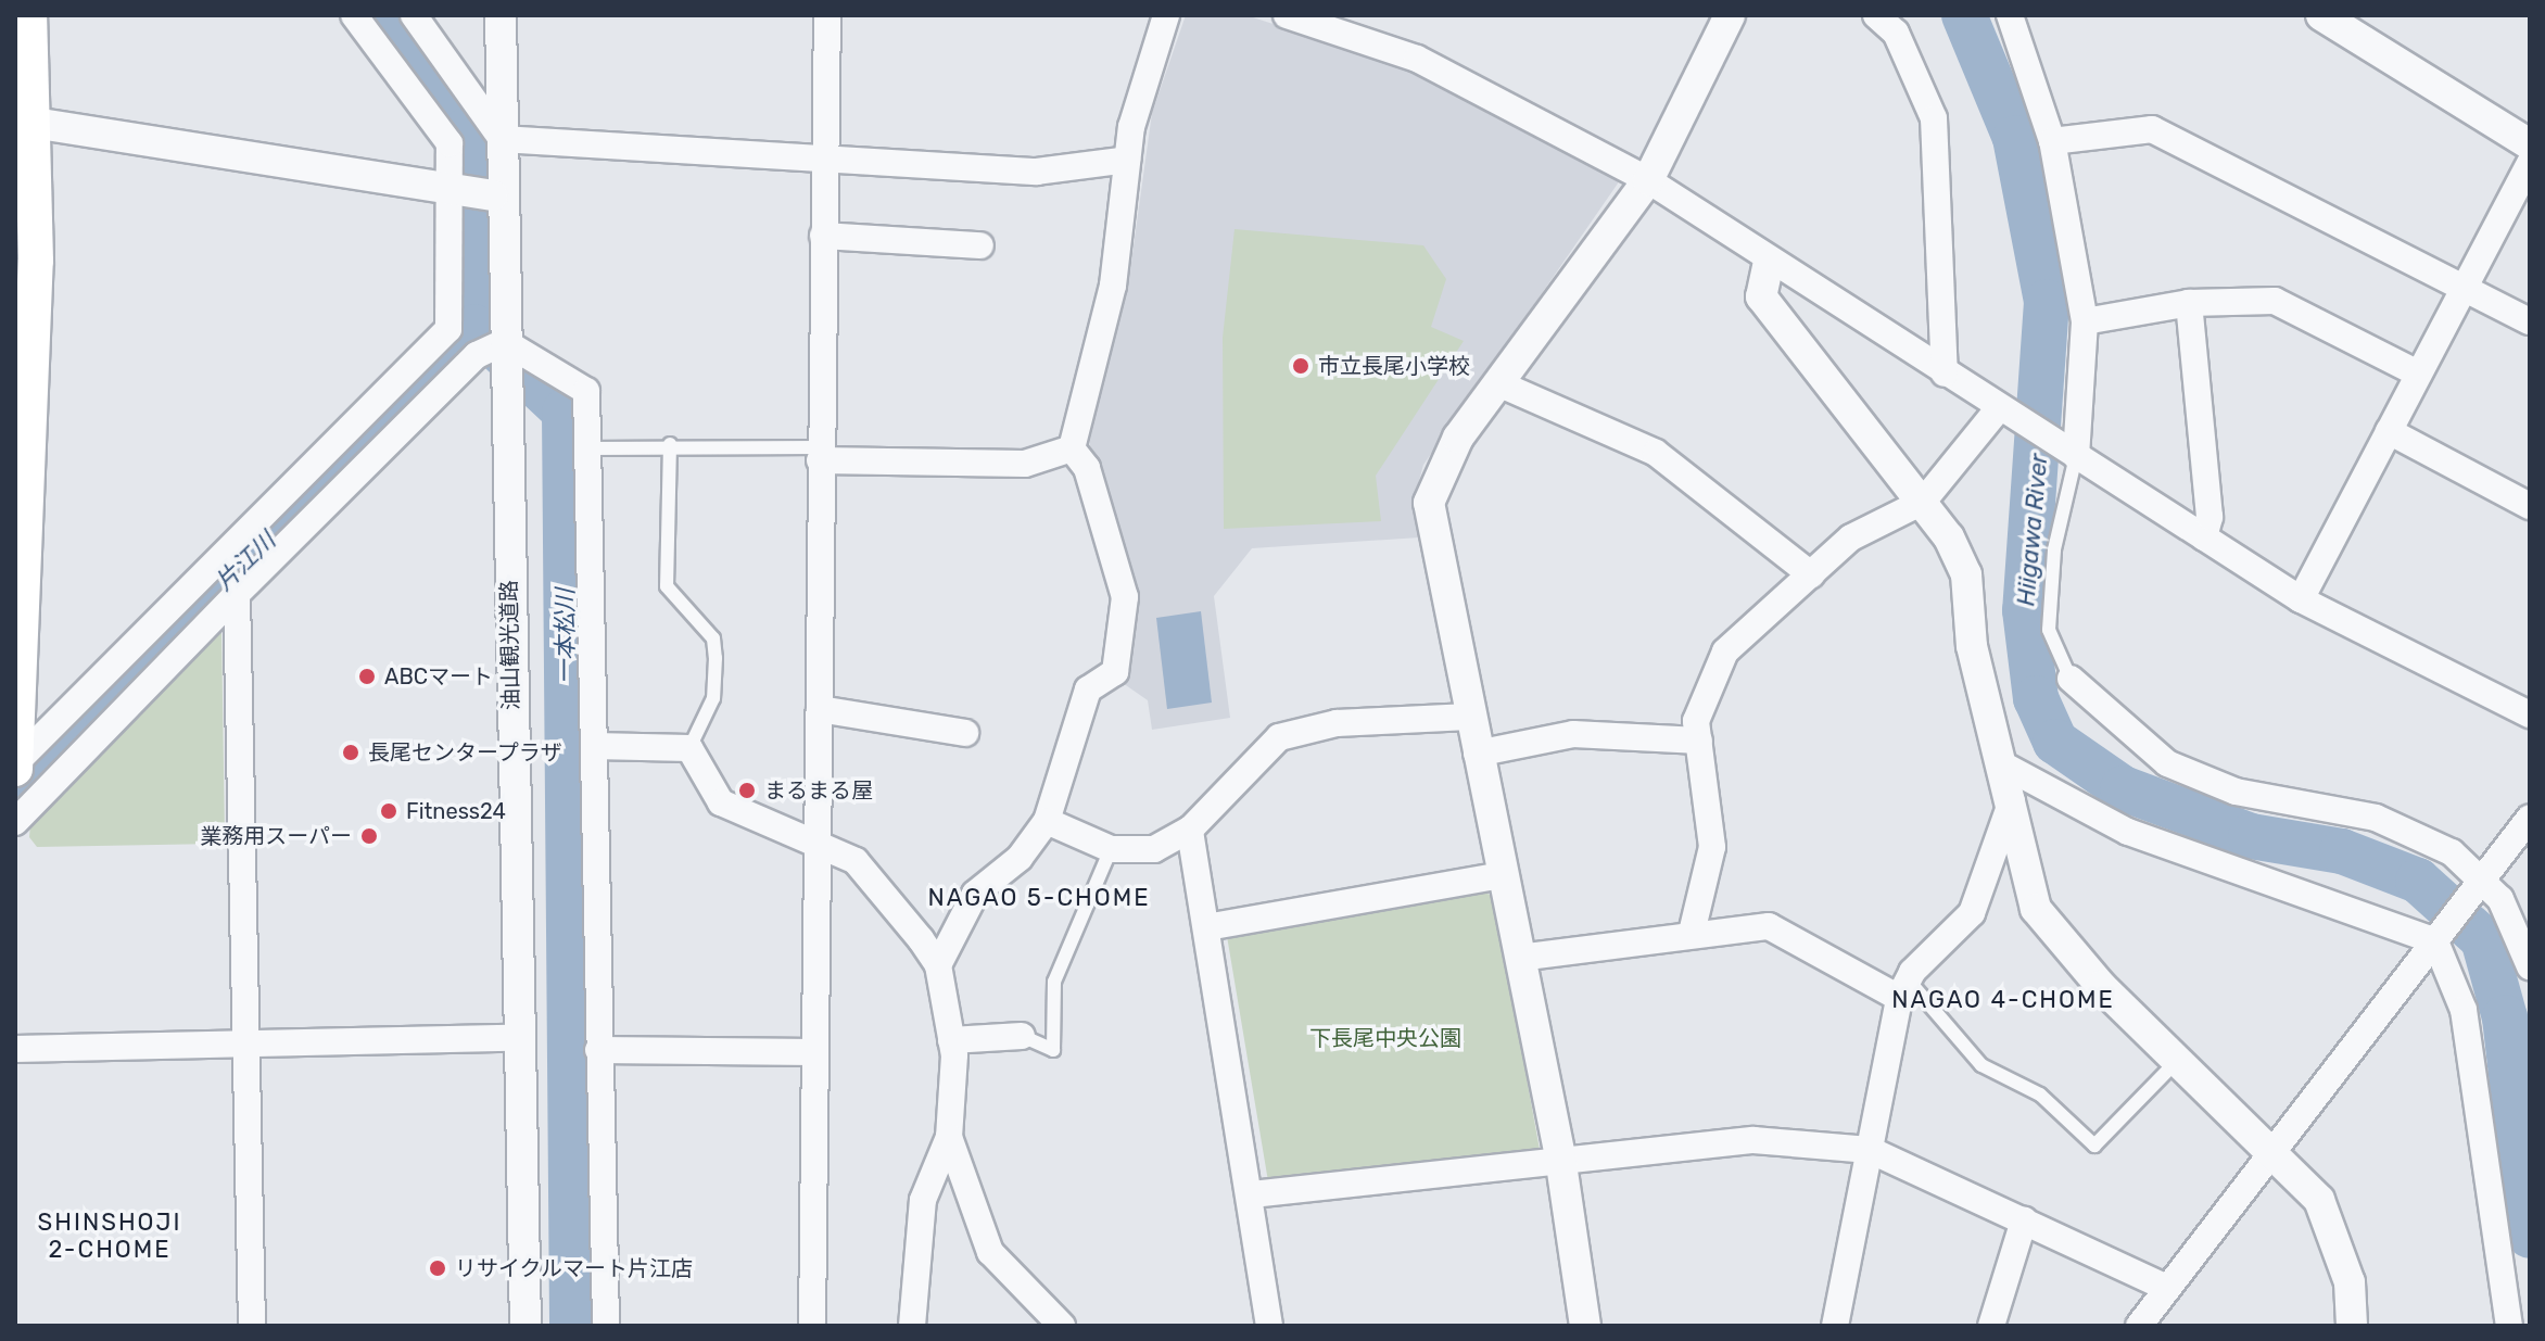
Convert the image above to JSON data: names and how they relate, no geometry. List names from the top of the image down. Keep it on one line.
{"streets":{"street":["油山観光道路"]},"districts":["NAGAO 5-CHOME","NAGAO 4-CHOME","SHINSHOJI 2-CHOME"],"water":["Hiigawa River","片江川","一本松川"],"parks":["下長尾中央公園"],"places":["市立長尾小学校","ABCマート","長尾センタープラザ","まるまる屋","Fitness24","業務用スーパー","リサイクルマート片江店"]}
